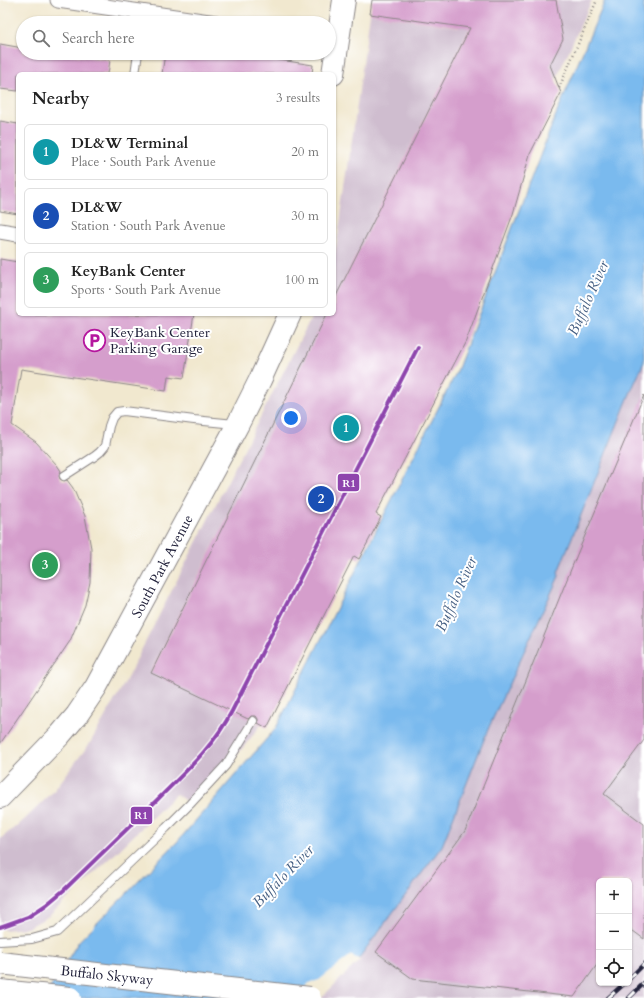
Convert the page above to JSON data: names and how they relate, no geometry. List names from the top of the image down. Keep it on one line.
{"streets":{"main road":["South Park Avenue","Buffalo Skyway"]},"water":["Buffalo River"],"places":{"parking":["KeyBank Center Parking Garage"]},"lines":["transit line R1"],"page":{"search":"Search here","heading":["Nearby","3 results"],"list":[{"mark":"1","name":"DL&W Terminal","note":"Place · South Park Avenue","value":"20 m"},{"mark":"2","name":"DL&W","note":"Station · South Park Avenue","value":"30 m"},{"mark":"3","name":"KeyBank Center","note":"Sports · South Park Avenue","value":"100 m"}],"pins":["1","2","3"],"map_buttons":["+","−"]}}
